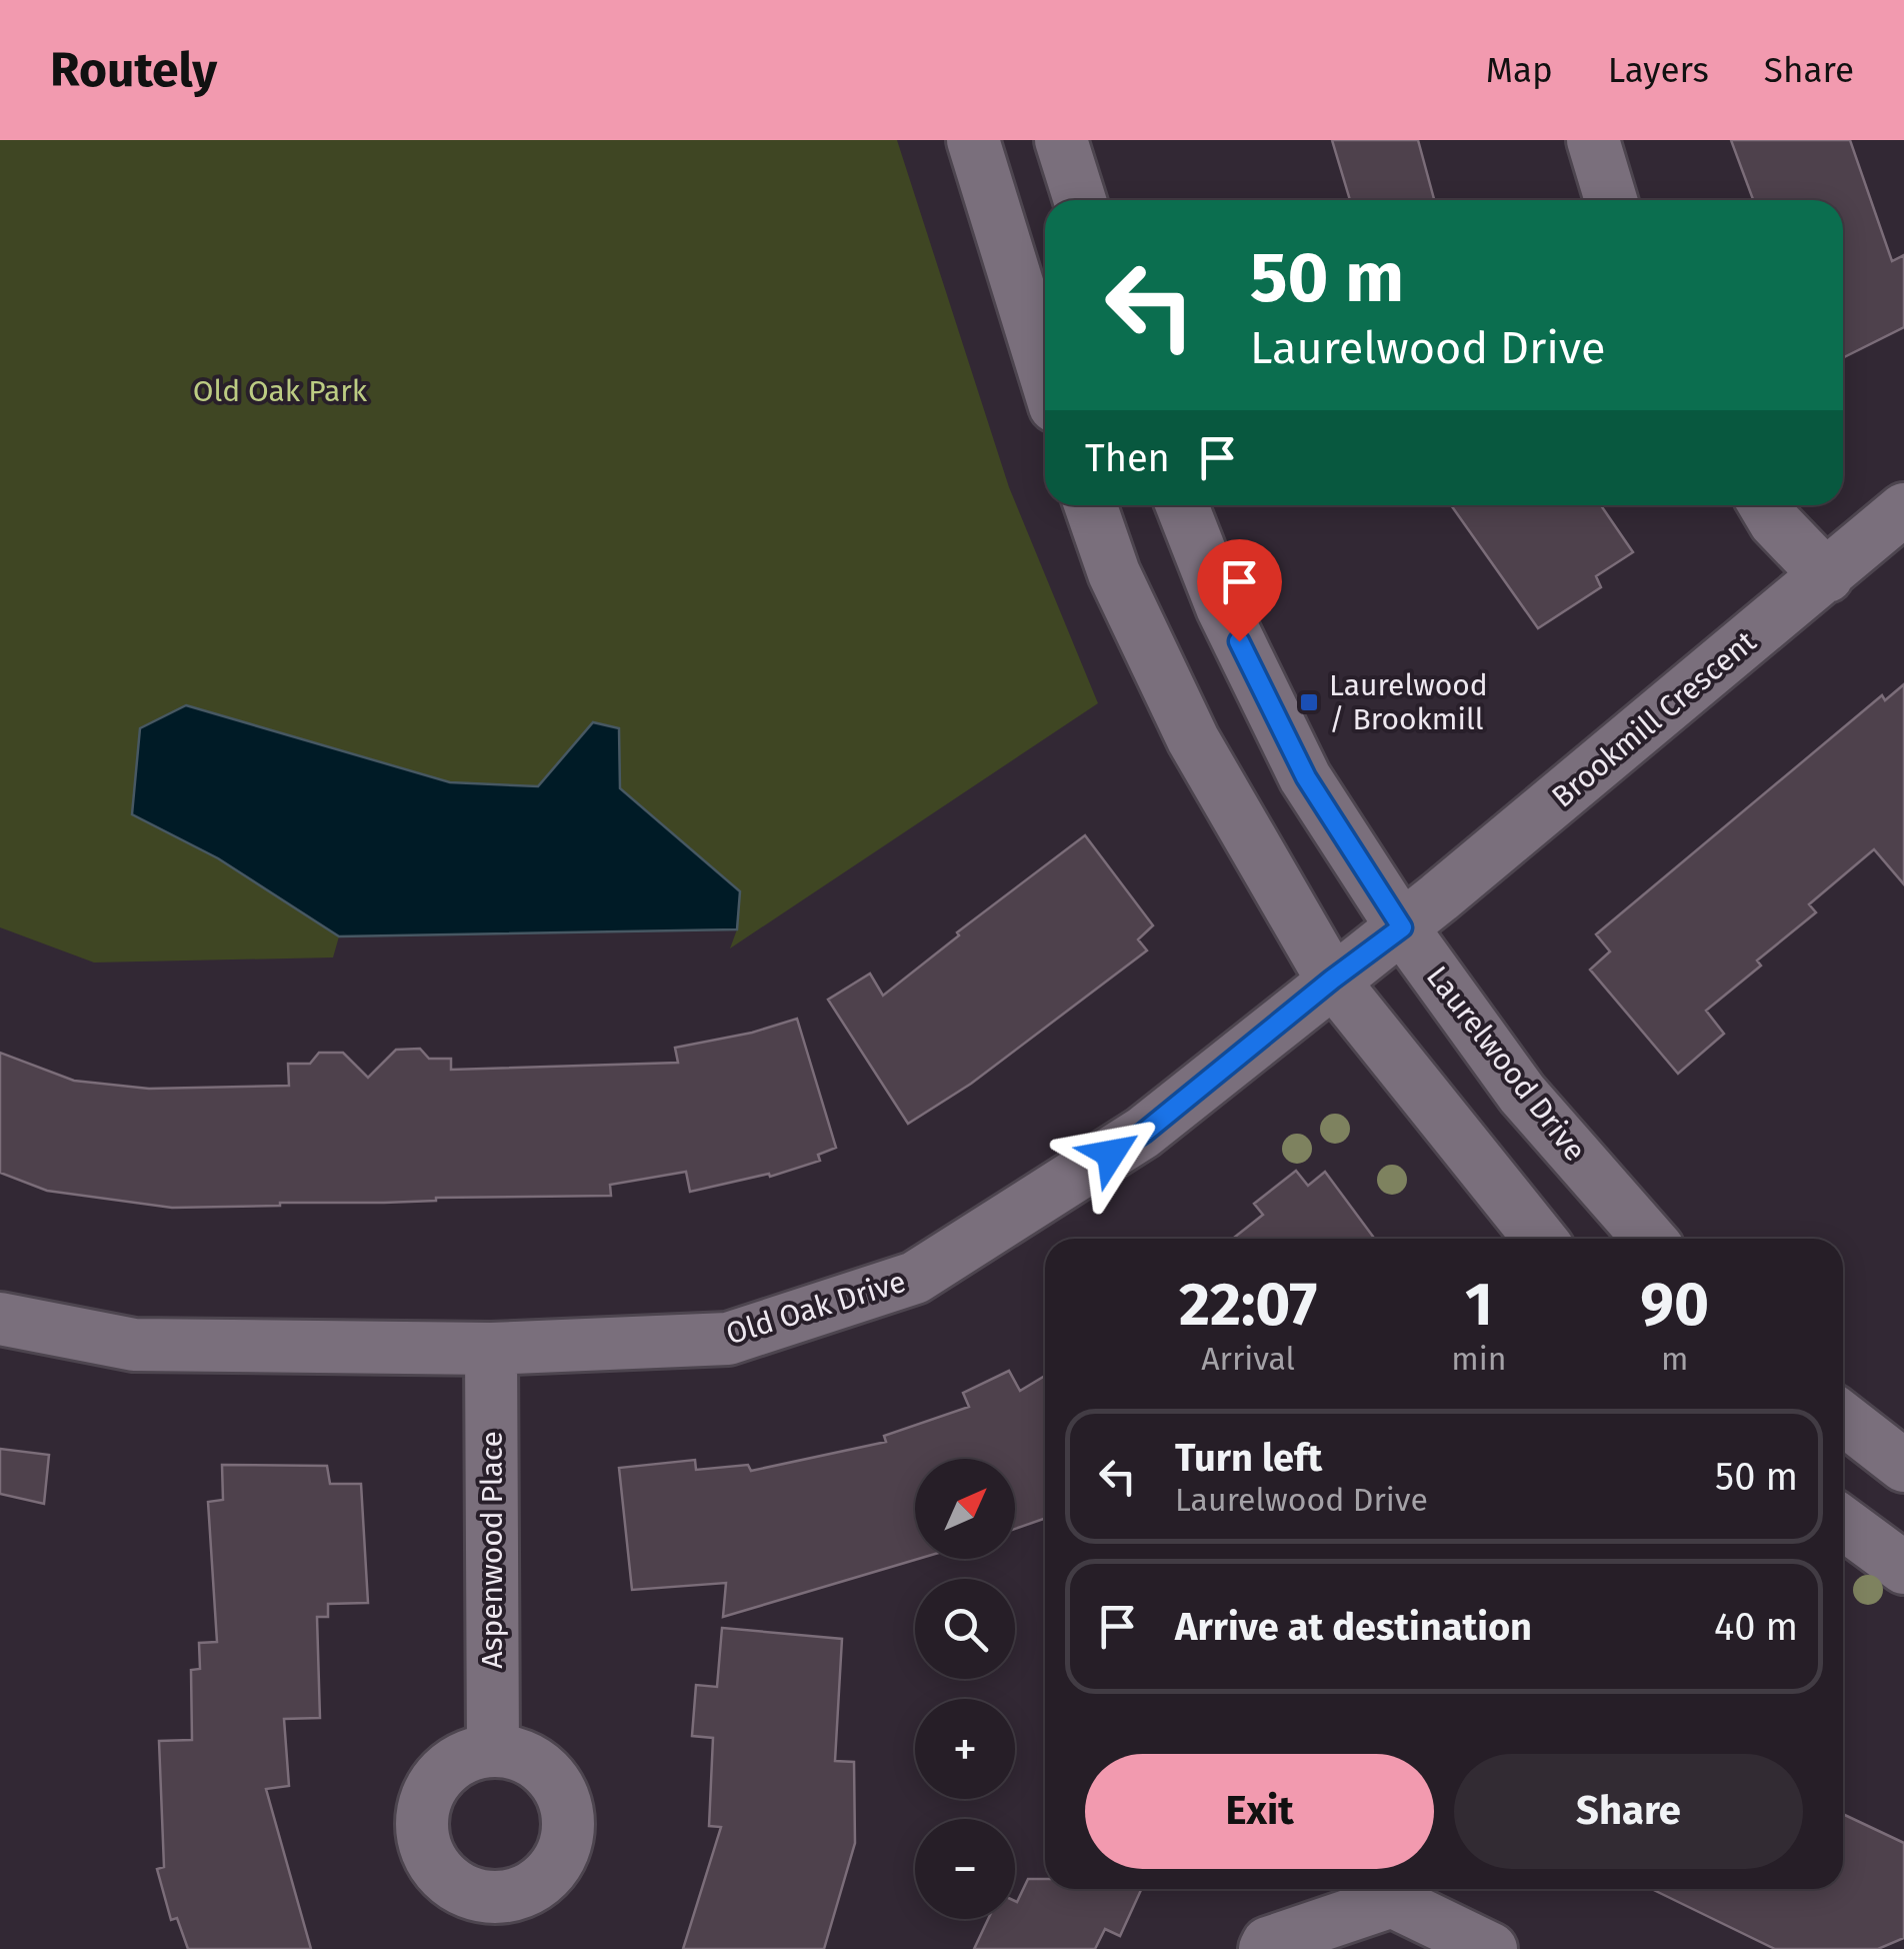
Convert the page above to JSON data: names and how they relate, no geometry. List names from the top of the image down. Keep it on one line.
{"streets":{"street":["Brookmill Crescent","Laurelwood Drive","Old Oak Drive","Aspenwood Place"]},"crossings":[["Brookmill Crescent","Laurelwood Drive"],["Brookmill Crescent","Old Oak Drive"],["Laurelwood Drive","Old Oak Drive"],["Old Oak Drive","Aspenwood Place"]],"parks":["Old Oak Park"],"places":{"transit":["Laurelwood / Brookmill"]},"north":"top right","page":{"header":"Routely","nav":["Map","Layers","Share"],"turn":["50 m","Laurelwood Drive"],"then":"Then","eta":["22:07","Arrival","1","min","90","m"],"list":[{"name":"Turn left","note":"Laurelwood Drive","value":"50 m"},{"name":"Arrive at destination","value":"40 m"}],"map_buttons":["+","−"],"buttons":["Exit","Share"]}}
